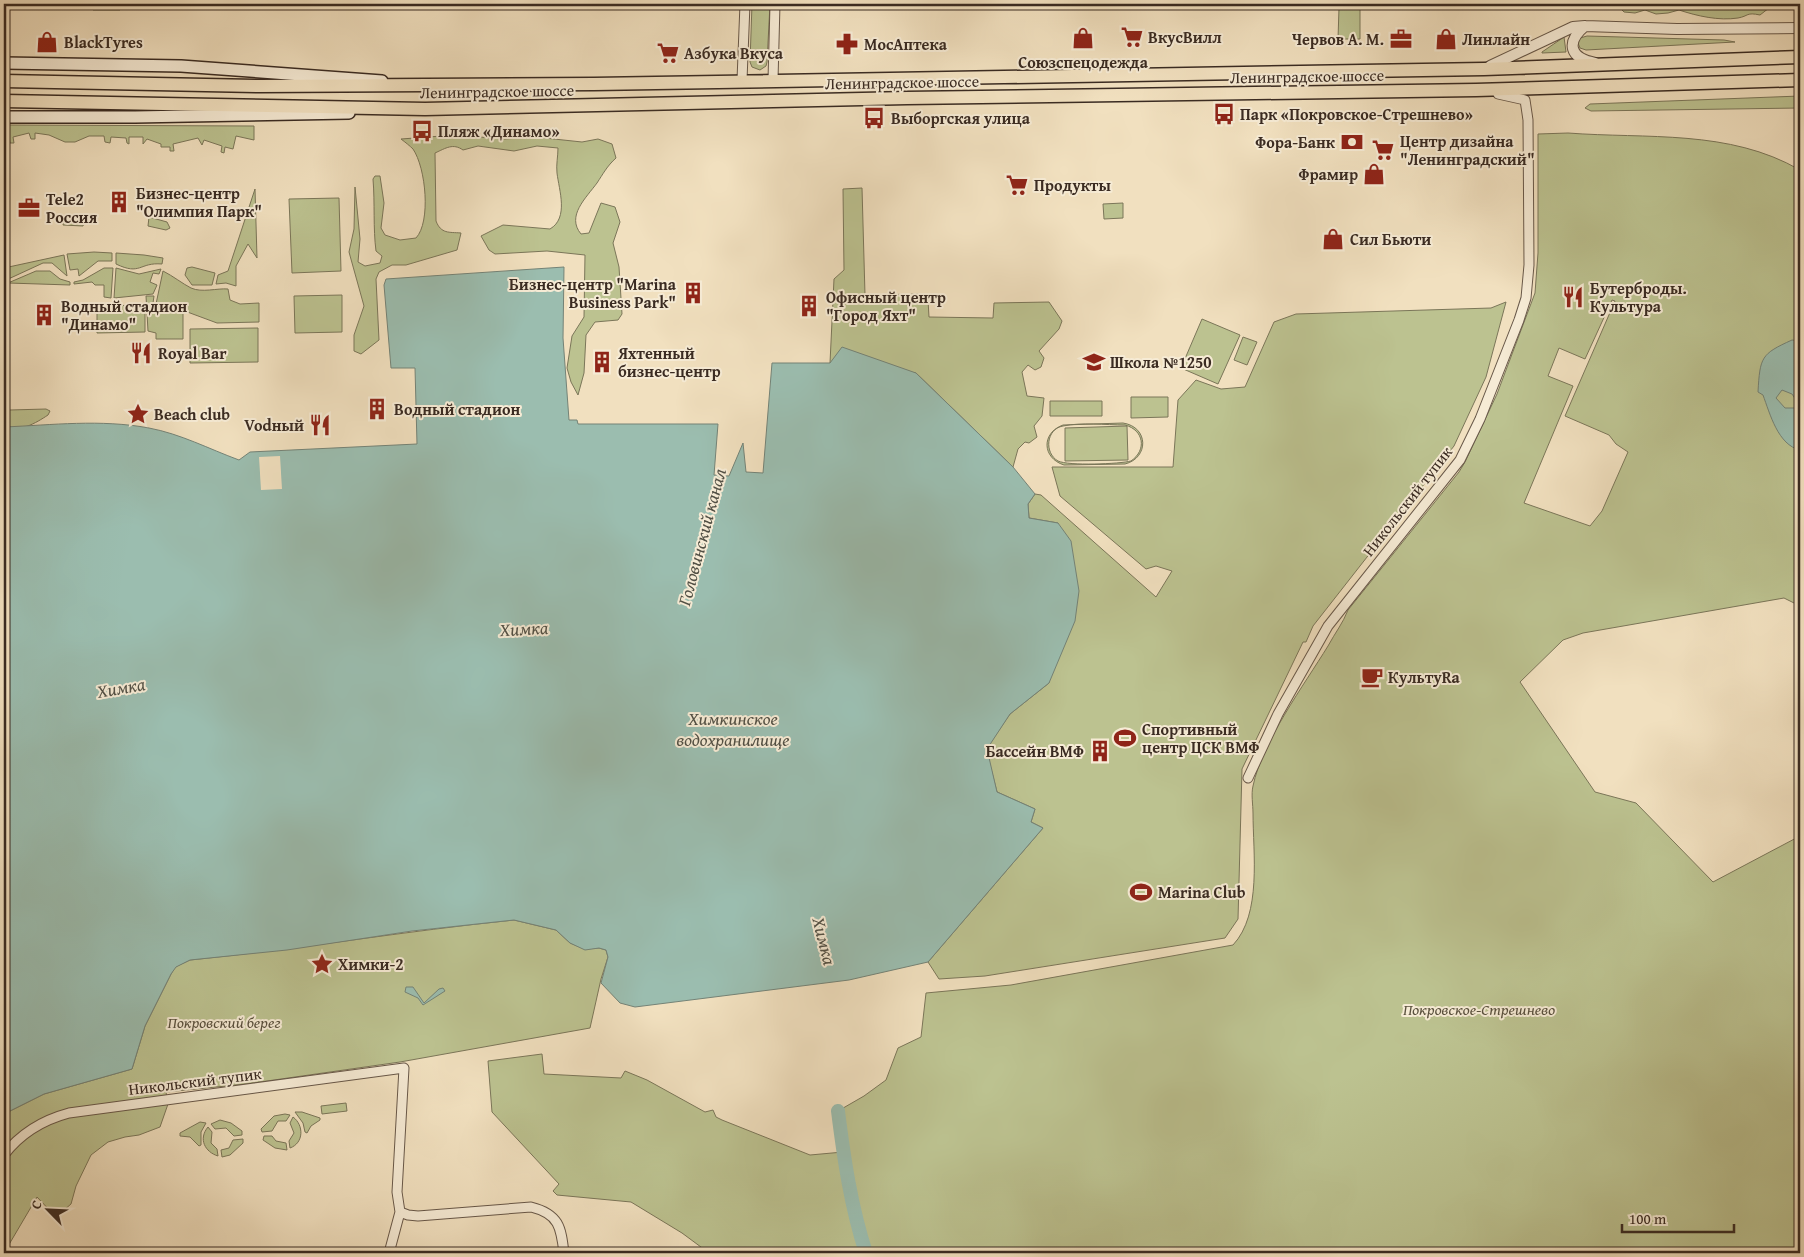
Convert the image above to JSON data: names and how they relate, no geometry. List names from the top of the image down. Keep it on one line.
{"streets":{"main road":["Ленинградское шоссе"],"street":["Никольский тупик"]},"crossings":[["Ленинградское шоссе","Никольский тупик"]],"water":["Головинский канал","Химка","Химкинское водохранилище"],"parks":["Покровское-Стрешнево","Покровский берег"],"places":{"supermarket":["ВкусВилл","Азбука Вкуса","Центр дизайна \"Ленинградский\"","Продукты"],"shop":["Союзспецодежда","Линлайн","BlackTyres","Фрамир","Сил Бьюти"],"office":["Червов А. М.","Tele2 Россия"],"pharmacy":["МосАптека"],"bus stop":["Парк «Покровское-Стрешнево»","Выборгская улица","Пляж «Динамо»"],"bank":["Фора-Банк"],"building":["Бизнес-центр \"Олимпия Парк\"","Бизнес-центр \"Marina Business Park\"","Офисный центр \"Город Яхт\"","Водный стадион \"Динамо\"","Яхтенный бизнес-центр","Водный стадион","Бассейн ВМФ"],"restaurant":["Бутерброды. Культура","Royal Bar","Vodный"],"school or university":["Школа №1250"],"place":["Beach club","Химки-2"],"cafe":["КультуRа"],"sports":["Спортивный центр ЦСК ВМФ","Marina Club"]},"scale_bar":"100 m","north":"top left"}
